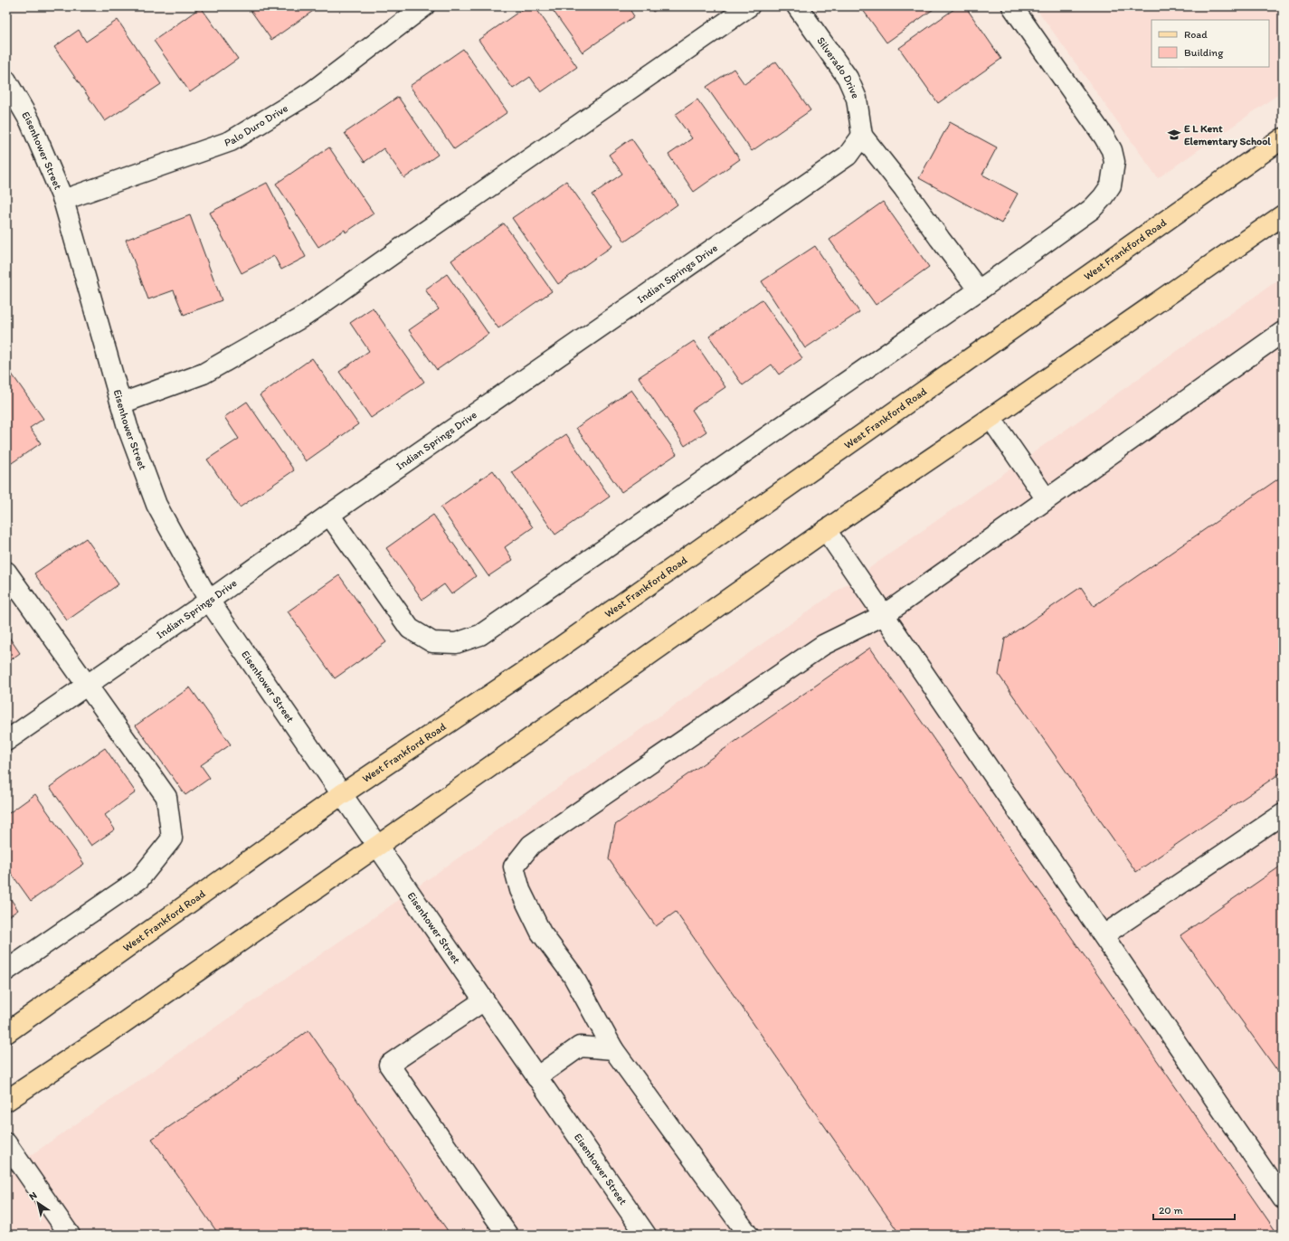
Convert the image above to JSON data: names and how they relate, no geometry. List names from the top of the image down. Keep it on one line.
{"streets":{"main road":["West Frankford Road"],"street":["Silverado Drive","Palo Duro Drive","Eisenhower Street","Indian Springs Drive"]},"crossings":[["Silverado Drive","Indian Springs Drive"],["Palo Duro Drive","Eisenhower Street"],["Eisenhower Street","West Frankford Road"],["Eisenhower Street","Indian Springs Drive"]],"places":{"school or university":["E L Kent Elementary School"]},"legend":["Road","Building"],"scale_bar":"20 m","north":"top left"}
